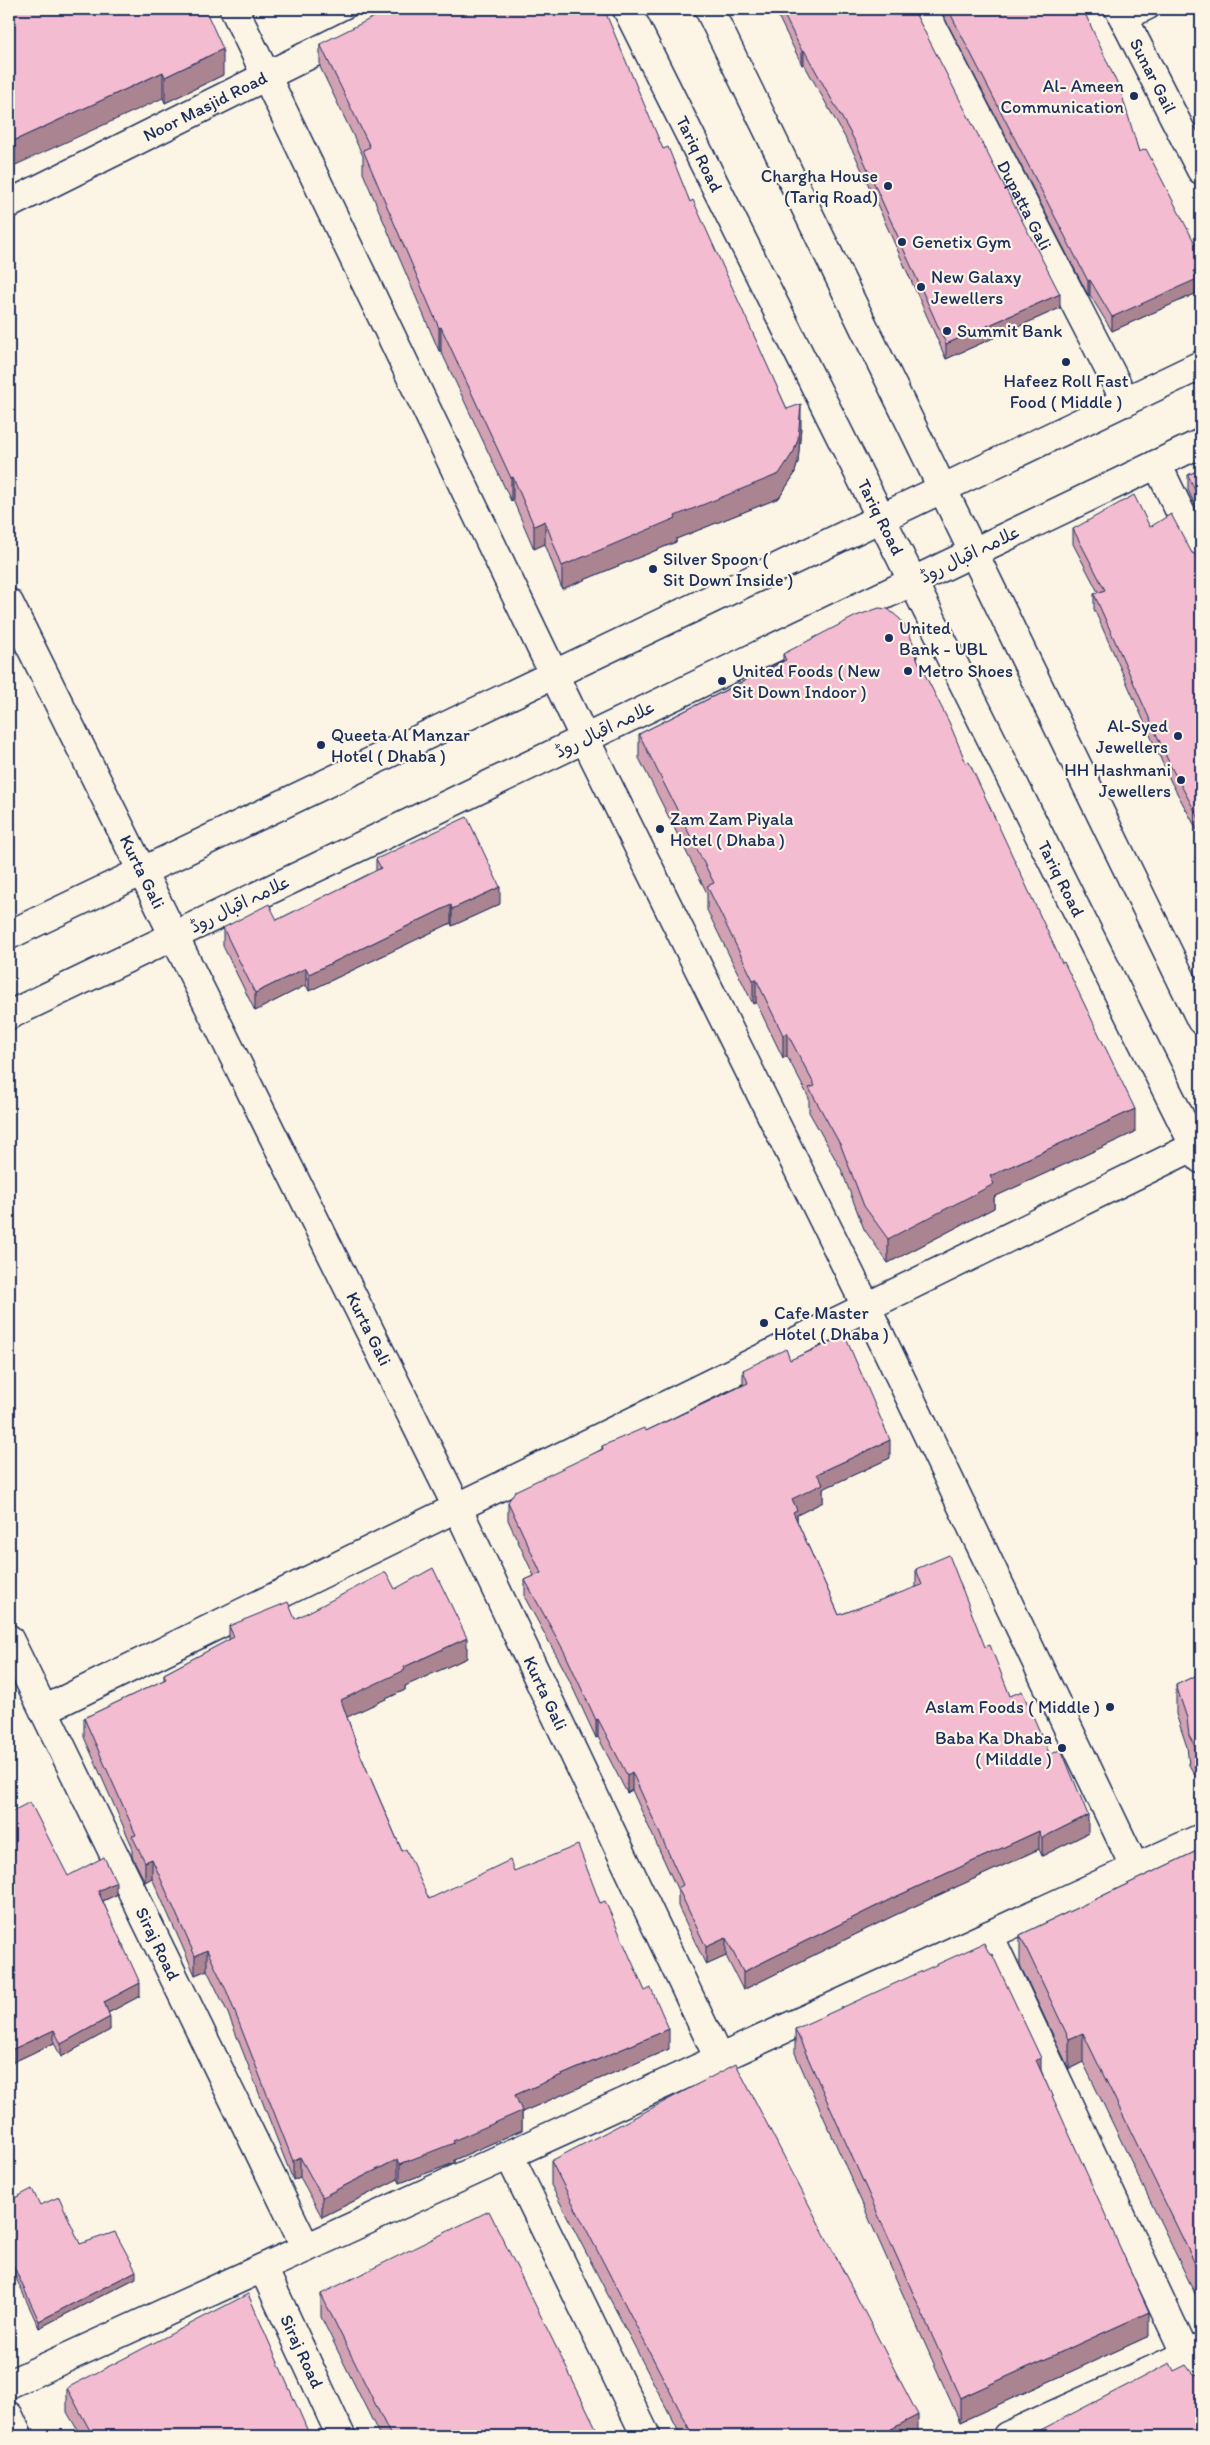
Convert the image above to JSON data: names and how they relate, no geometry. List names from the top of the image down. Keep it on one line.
{"streets":{"street":["Sunar Gail","Noor Masjid Road","Tariq Road","Dupatta Gali","علامہ اقبال روڈ","Kurta Gali","Siraj Road"]},"crossings":[["Tariq Road","علامہ اقبال روڈ"],["علامہ اقبال روڈ","Kurta Gali"]],"places":["Al- Ameen Communication","Chargha House (Tariq Road)","Genetix Gym","New Galaxy Jewellers","Summit Bank","Hafeez Roll Fast Food ( Middle )","Silver Spoon ( Sit Down Inside )","United Bank - UBL","Metro Shoes","United Foods ( New Sit Down Indoor )","Al-Syed Jewellers","Queeta Al Manzar Hotel ( Dhaba )","HH Hashmani Jewellers","Zam Zam Piyala Hotel ( Dhaba )","Cafe Master Hotel ( Dhaba )","Aslam Foods ( Middle )","Baba Ka Dhaba ( Milddle )"]}
